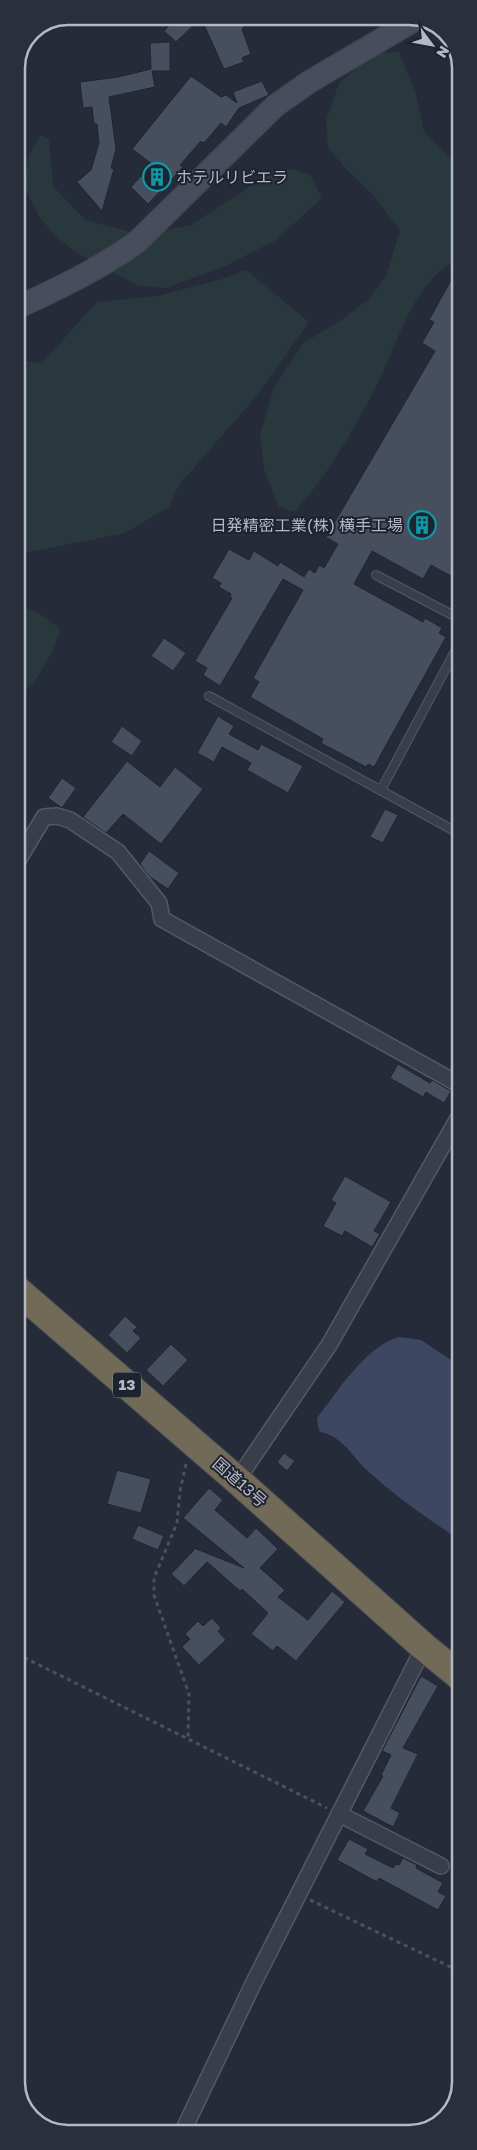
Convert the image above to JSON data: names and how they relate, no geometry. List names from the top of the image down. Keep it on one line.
{"streets":{"highway":["13","国道13号"]},"places":{"building":["ホテルリビエラ","日発精密工業(株) 横手工場"]},"north":"bottom right"}
